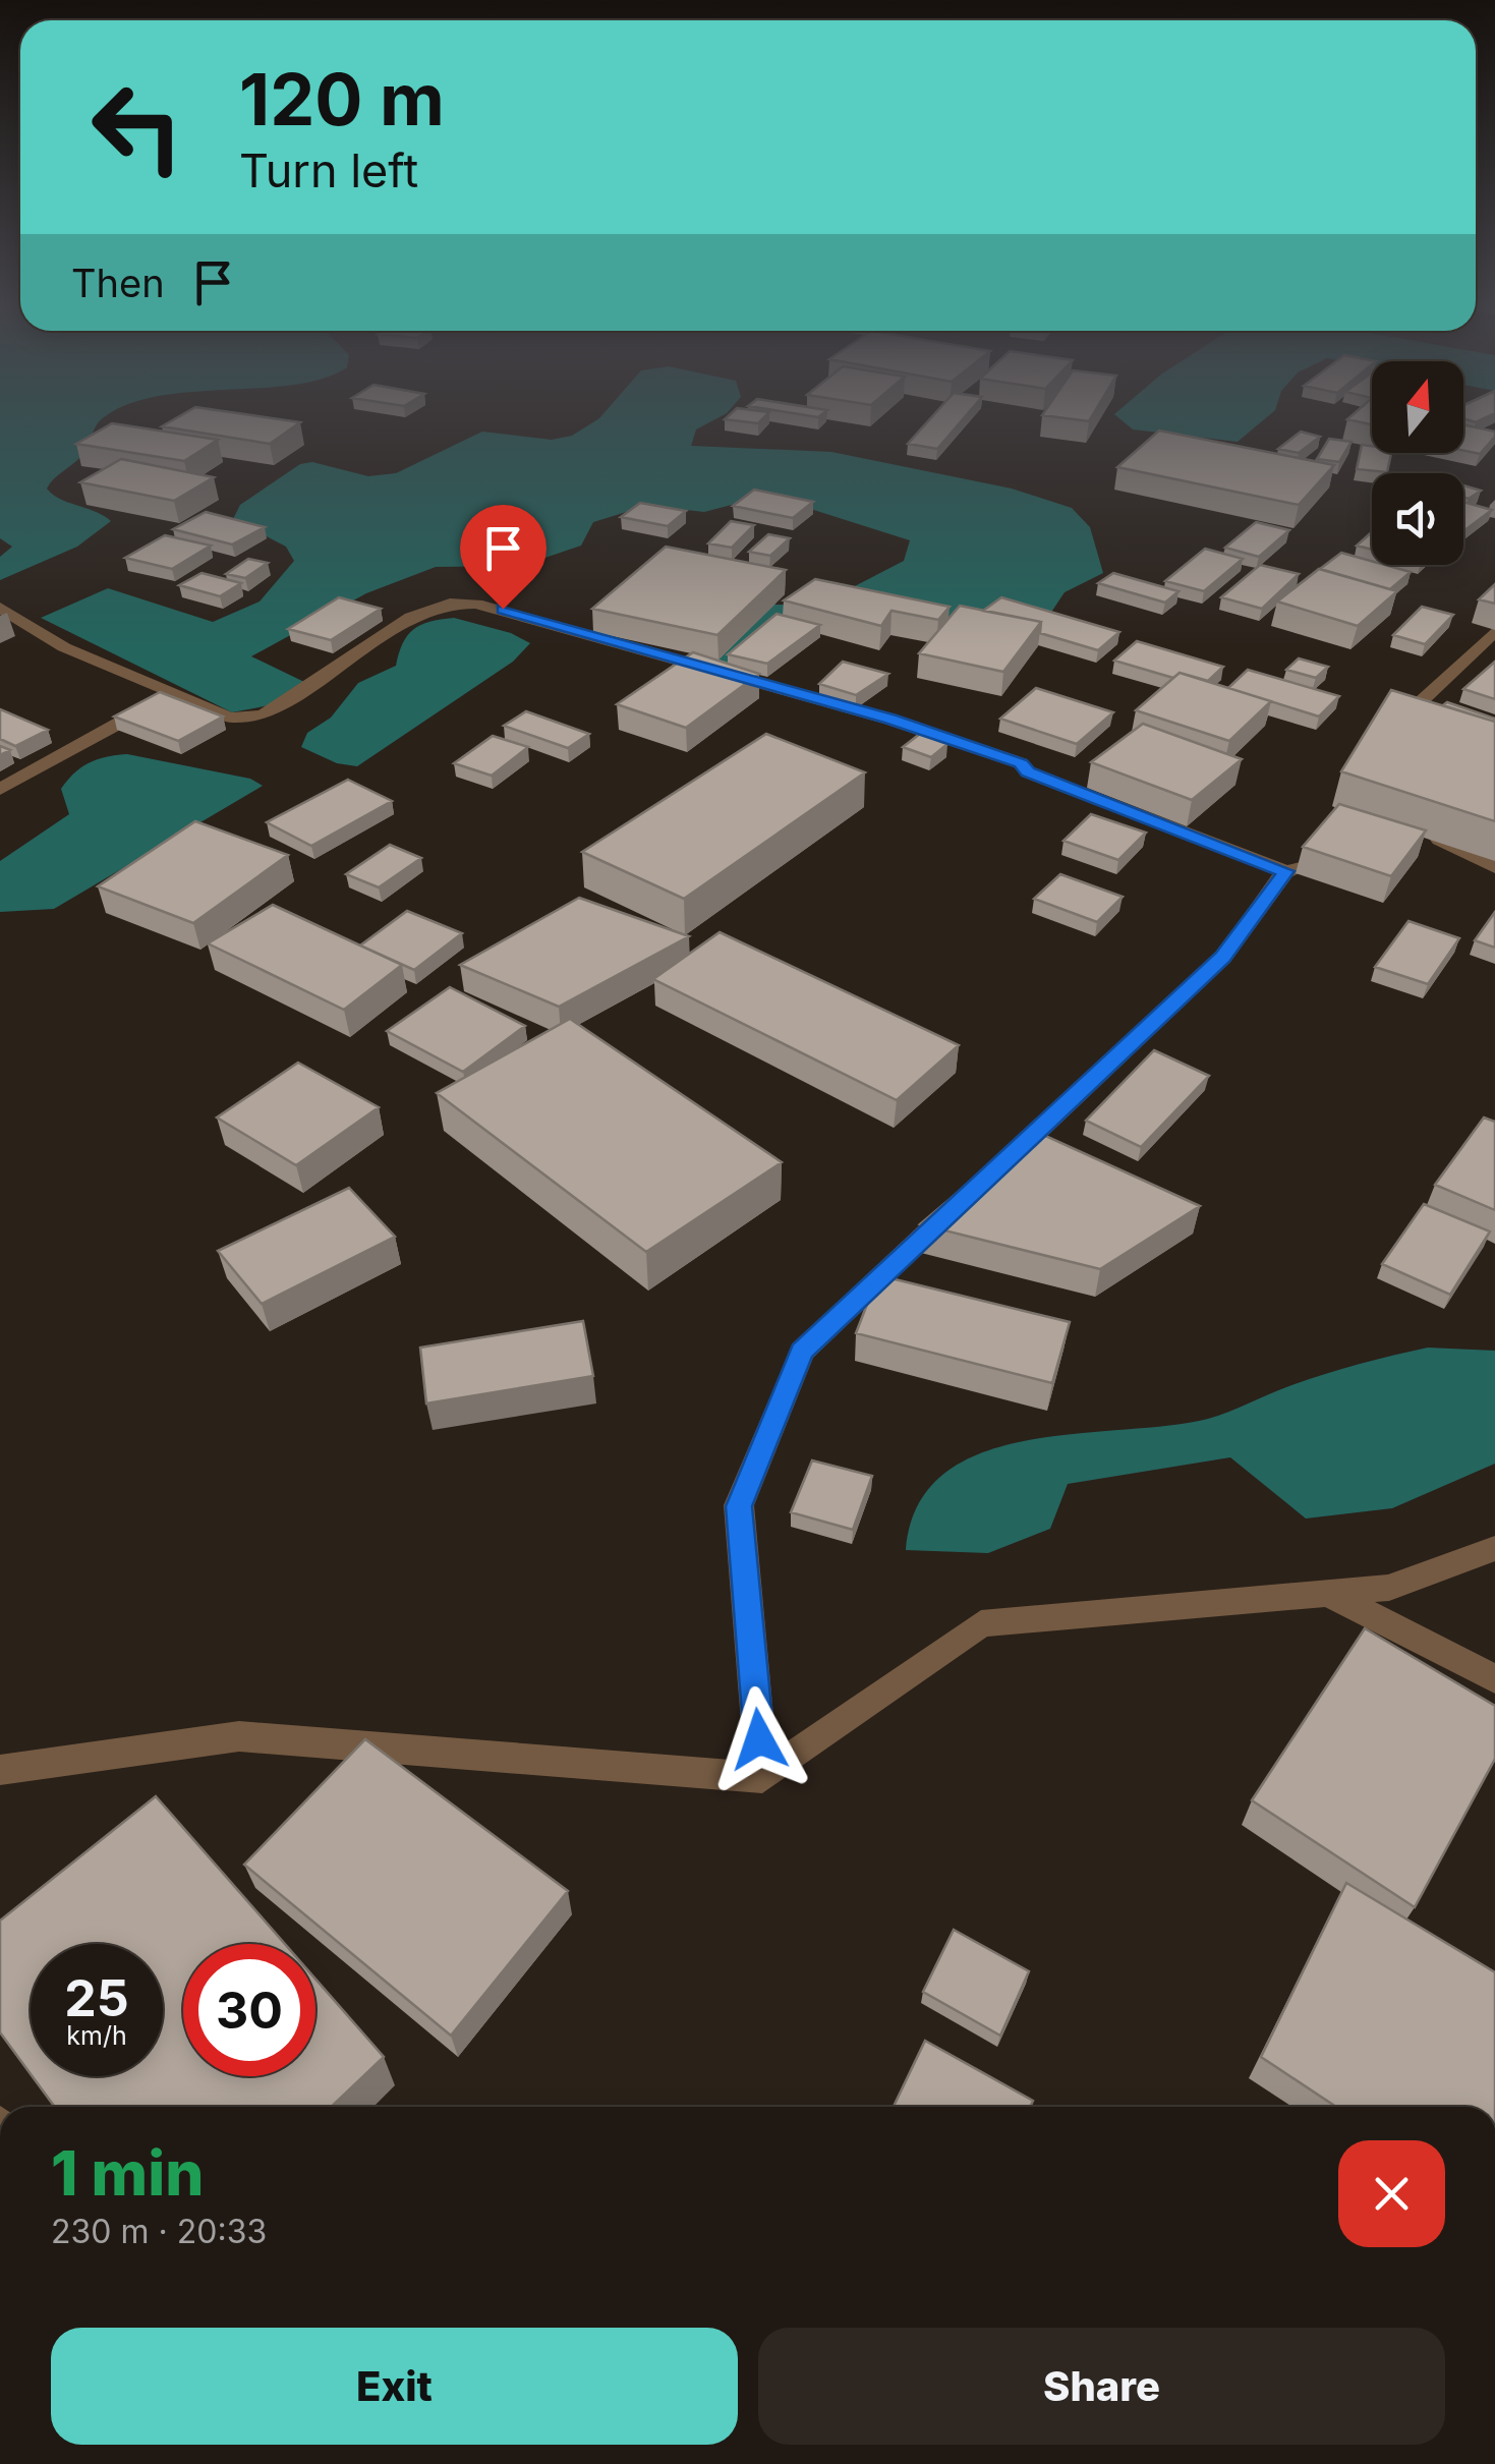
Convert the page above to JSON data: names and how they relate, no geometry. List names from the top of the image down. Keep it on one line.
{"north":"top","page":{"turn":["120 m","Turn left"],"then":"Then","speed":"25 km/h","limit":"30","heading":["1 min","230 m · 20:33"],"buttons":["Exit","Share"]}}
